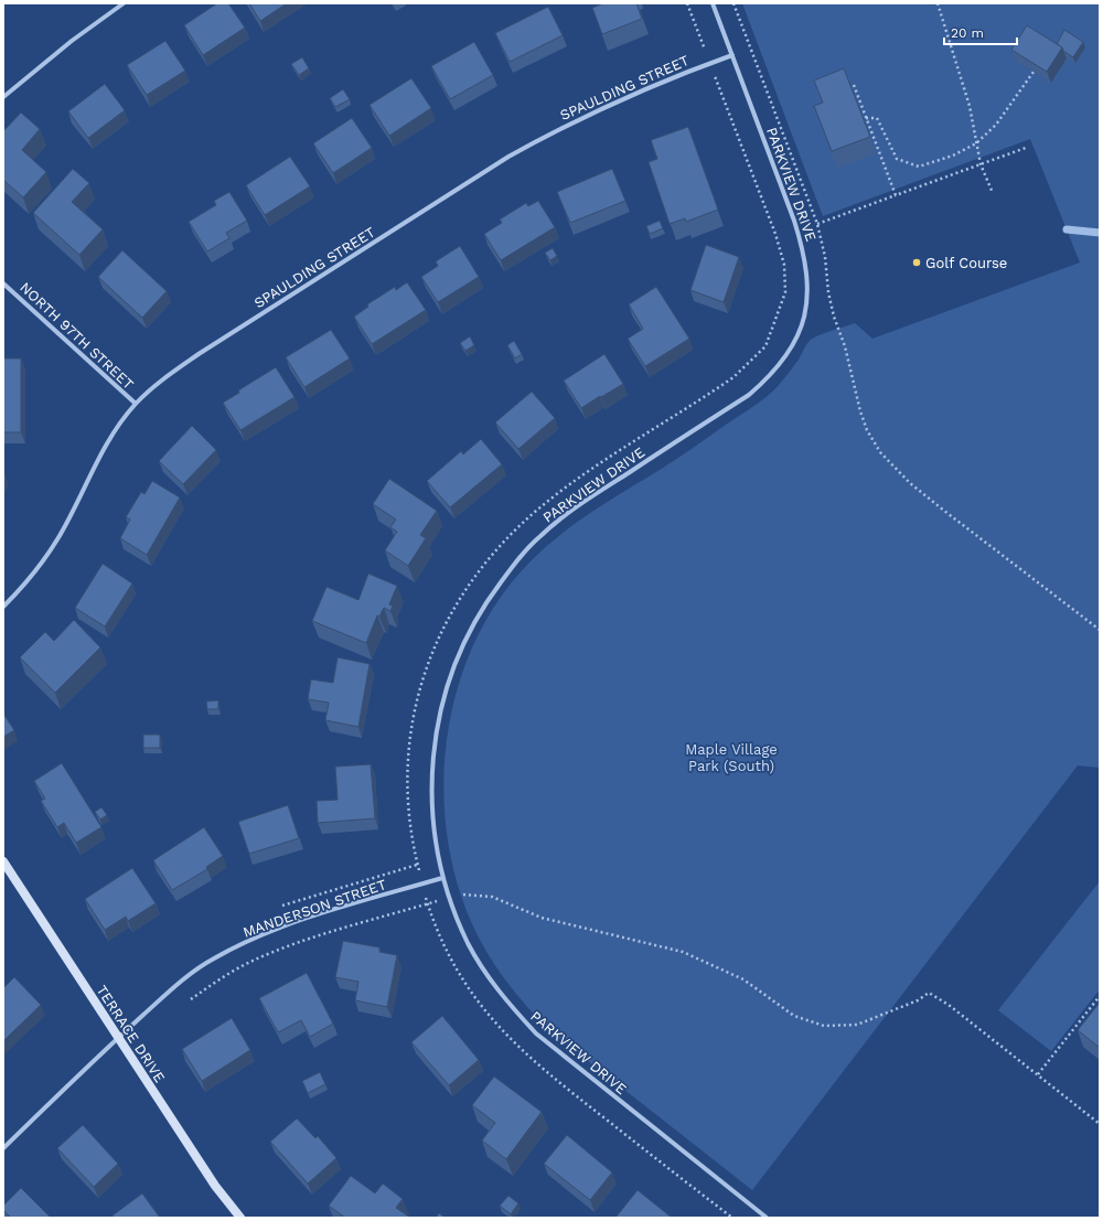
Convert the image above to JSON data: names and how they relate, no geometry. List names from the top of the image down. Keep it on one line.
{"streets":{"street":["SPAULDING STREET","PARKVIEW DRIVE","NORTH 97TH STREET","MANDERSON STREET","TERRACE DRIVE"]},"crossings":[["SPAULDING STREET","PARKVIEW DRIVE"],["SPAULDING STREET","NORTH 97TH STREET"],["PARKVIEW DRIVE","MANDERSON STREET"],["MANDERSON STREET","TERRACE DRIVE"]],"parks":["Maple Village Park (South)"],"places":["Golf Course"],"scale_bar":"20 m"}
